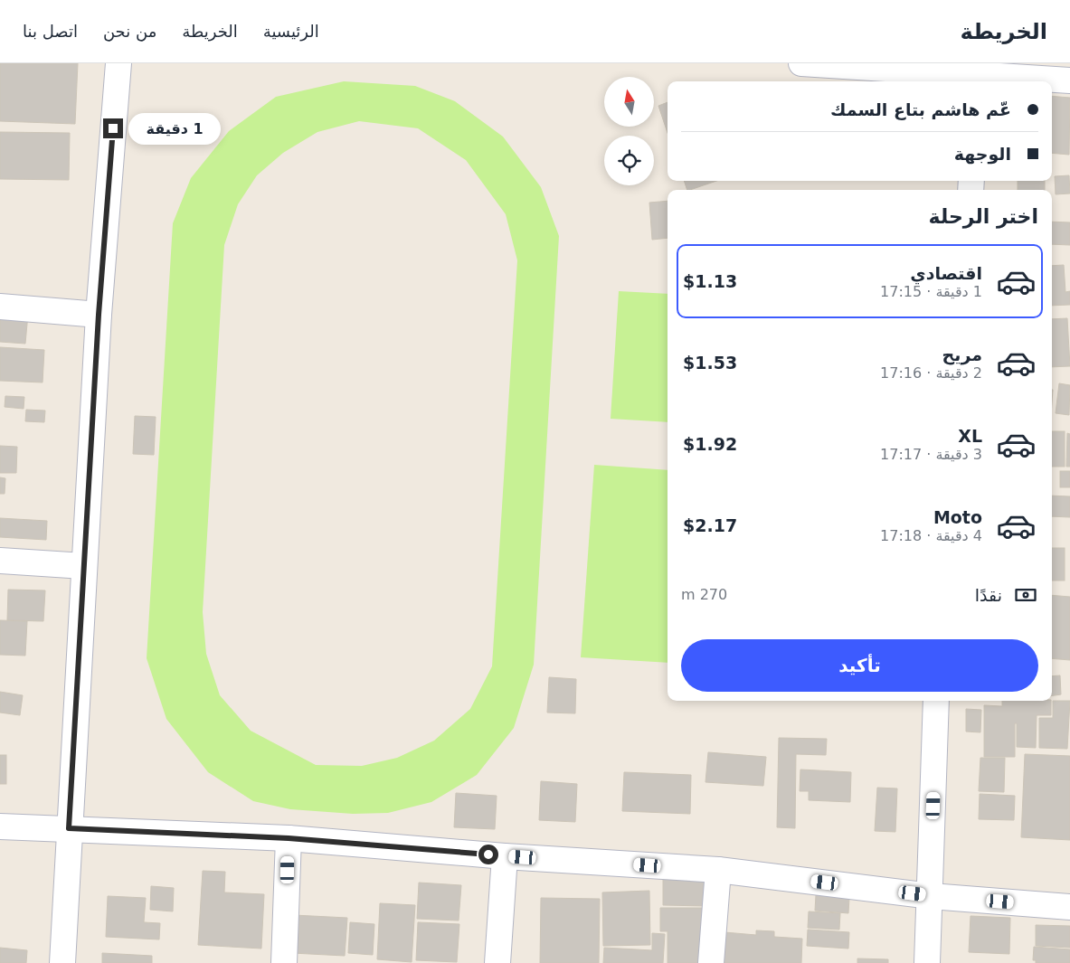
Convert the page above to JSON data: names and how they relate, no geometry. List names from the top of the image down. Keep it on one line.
{"north":"top","page":{"header":"الخريطة","nav":["الرئيسية","الخريطة","من نحن","اتصل بنا"],"banner":["عّم هاشم بتاع السمك","الوجهة"],"bubble":"1 دقيقة","heading":"اختر الرحلة","list":[{"name":"اقتصادي","note":"1 دقيقة · 17:15","value":"$1.13"},{"name":"مريح","note":"2 دقيقة · 17:16","value":"$1.53"},{"name":"XL","note":"3 دقيقة · 17:17","value":"$1.92"},{"name":"Moto","note":"4 دقيقة · 17:18","value":"$2.17"}],"pay":["نقدًا","270 m"],"buttons":"تأكيد"}}
